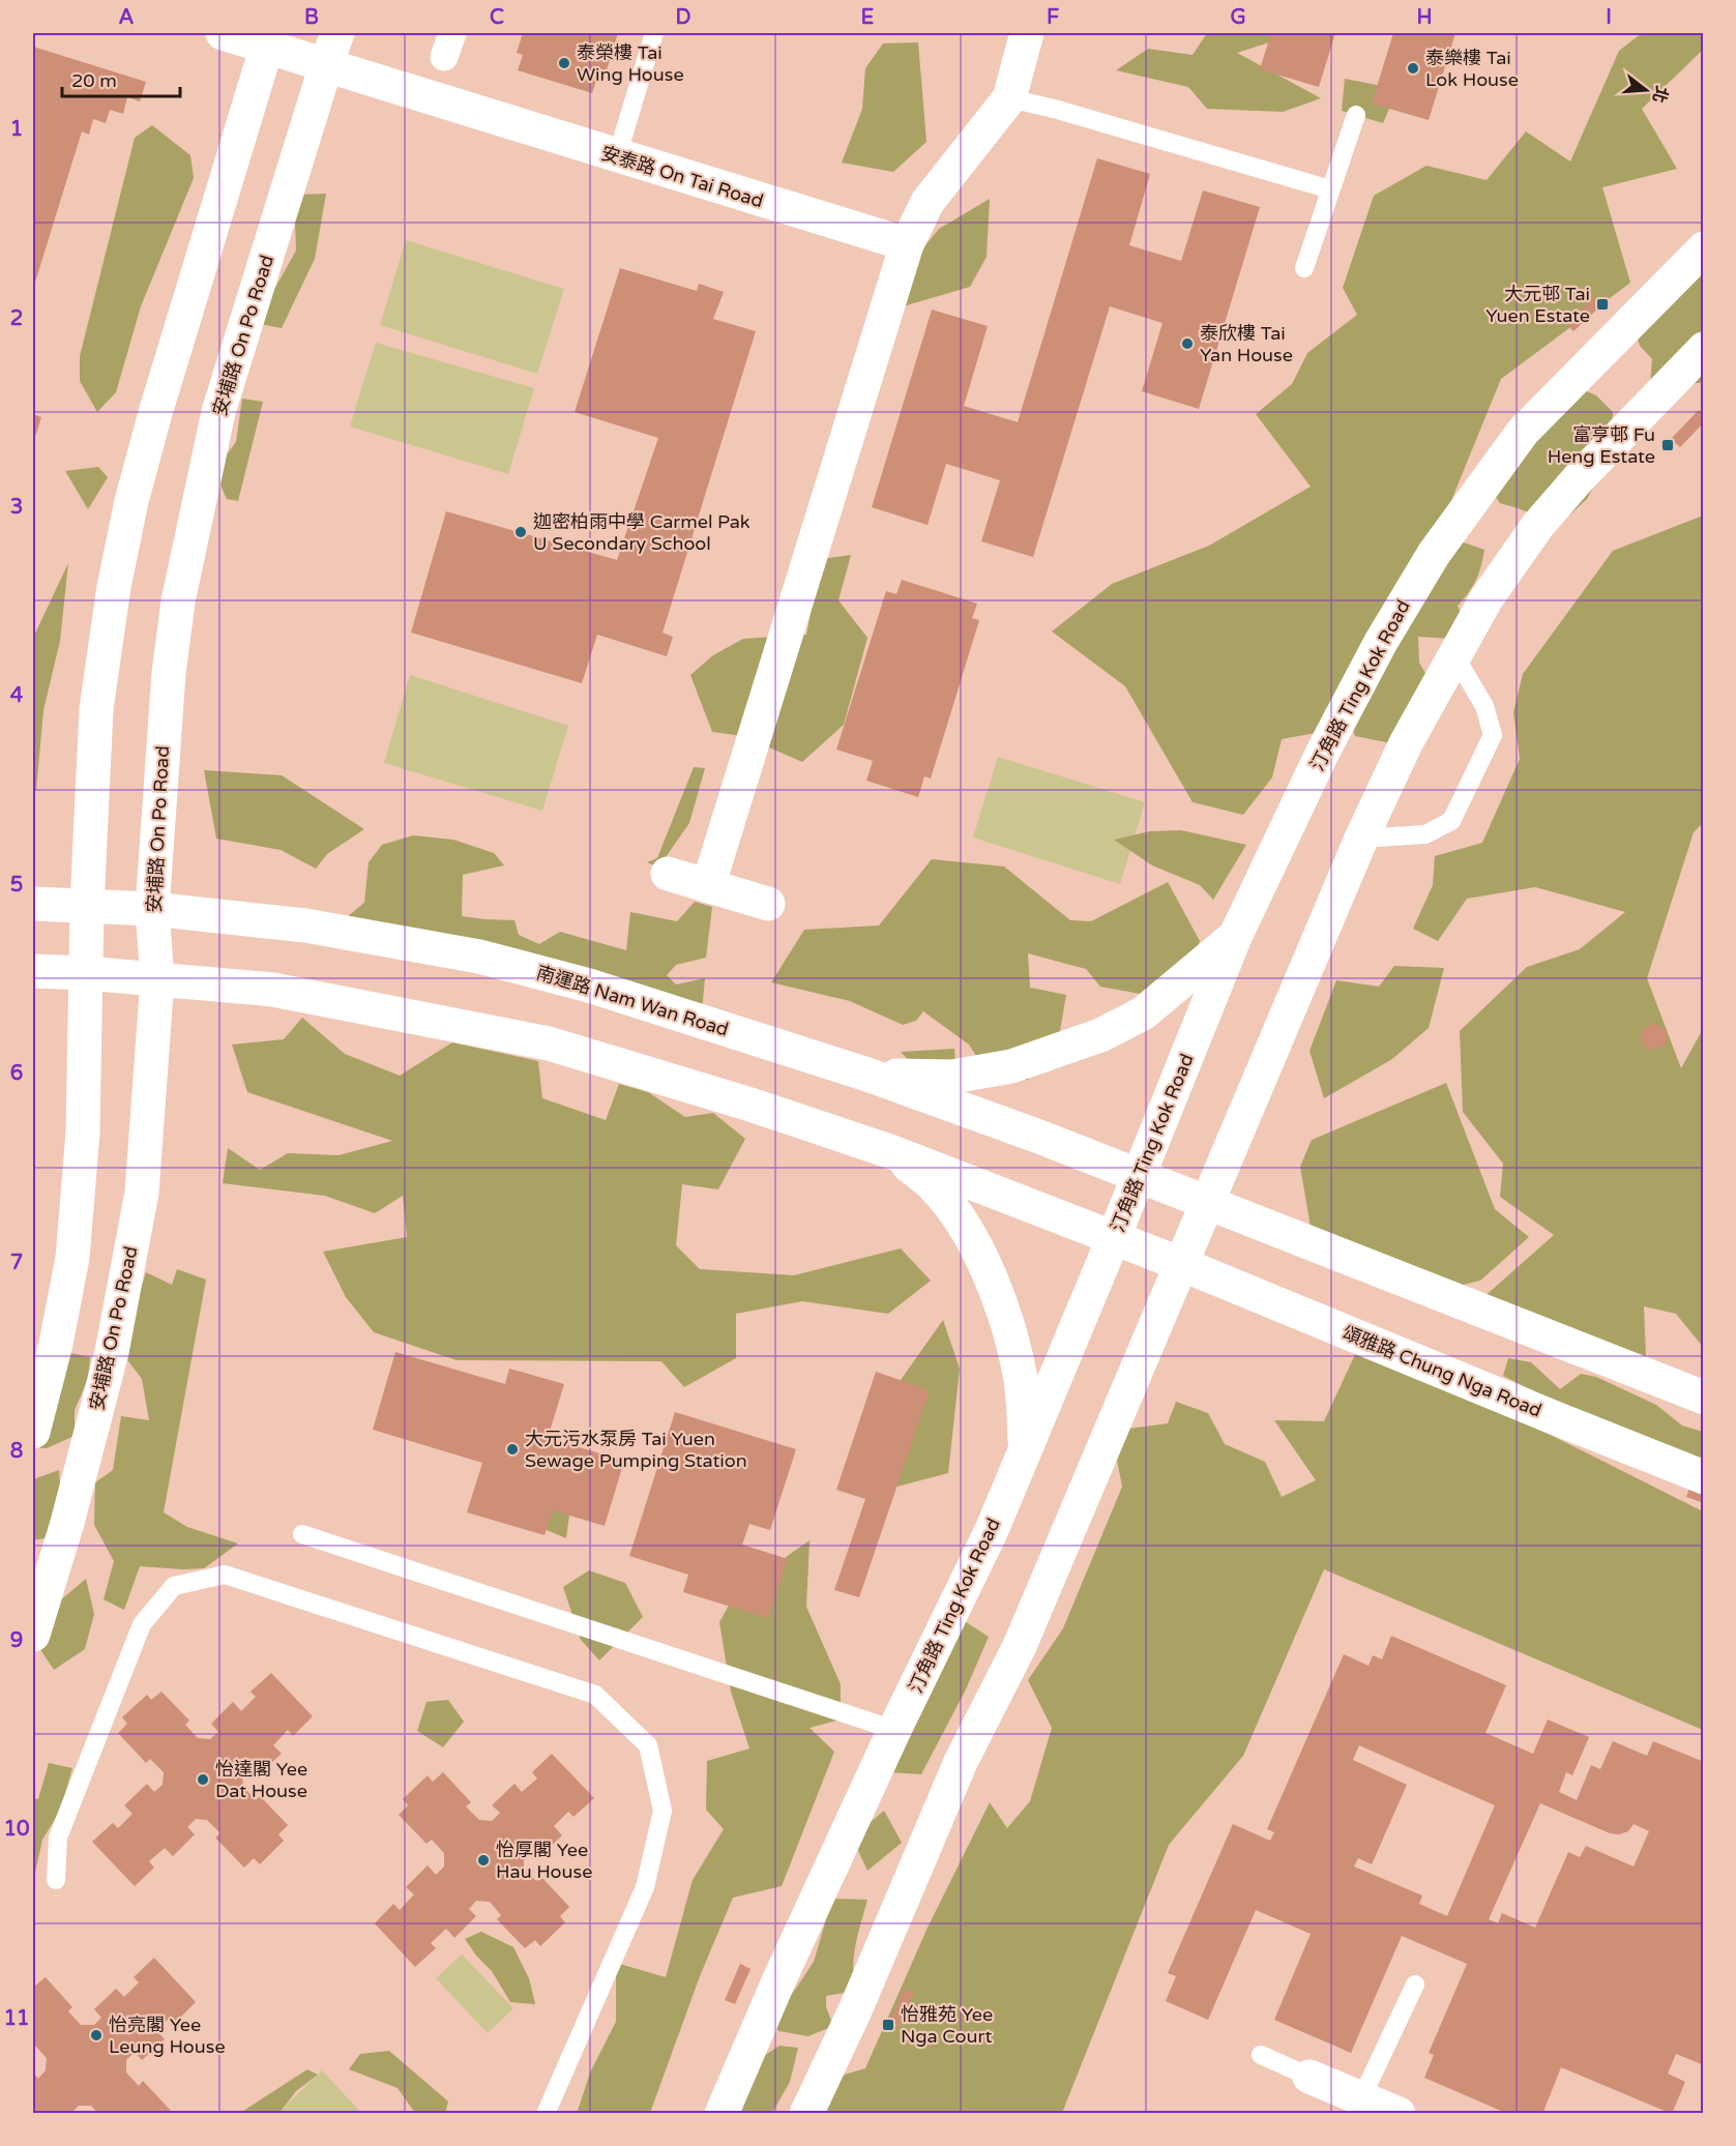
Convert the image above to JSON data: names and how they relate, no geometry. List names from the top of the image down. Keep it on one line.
{"streets":{"main road":["安泰路 On Tai Road","安埔路 On Po Road","汀角路 Ting Kok Road","南運路 Nam Wan Road","頌雅路 Chung Nga Road"]},"crossings":[["安泰路 On Tai Road","安埔路 On Po Road"],["安埔路 On Po Road","南運路 Nam Wan Road"],["汀角路 Ting Kok Road","南運路 Nam Wan Road"]],"places":{"other":["泰榮樓 Tai Wing House","泰樂樓 Tai Lok House","泰欣樓 Tai Yan House","迦密柏雨中學 Carmel Pak U Secondary School","大元污水泵房 Tai Yuen Sewage Pumping Station","怡達閣 Yee Dat House","怡厚閣 Yee Hau House","怡亮閣 Yee Leung House"],"transit":["大元邨 Tai Yuen Estate","富亨邨 Fu Heng Estate","怡雅苑 Yee Nga Court"]},"scale_bar":"20 m","north":"right","grid":{"columns":["A","B","C","D","E","F","G","H","I"],"rows":["1","2","3","4","5","6","7","8","9","10","11"]}}
